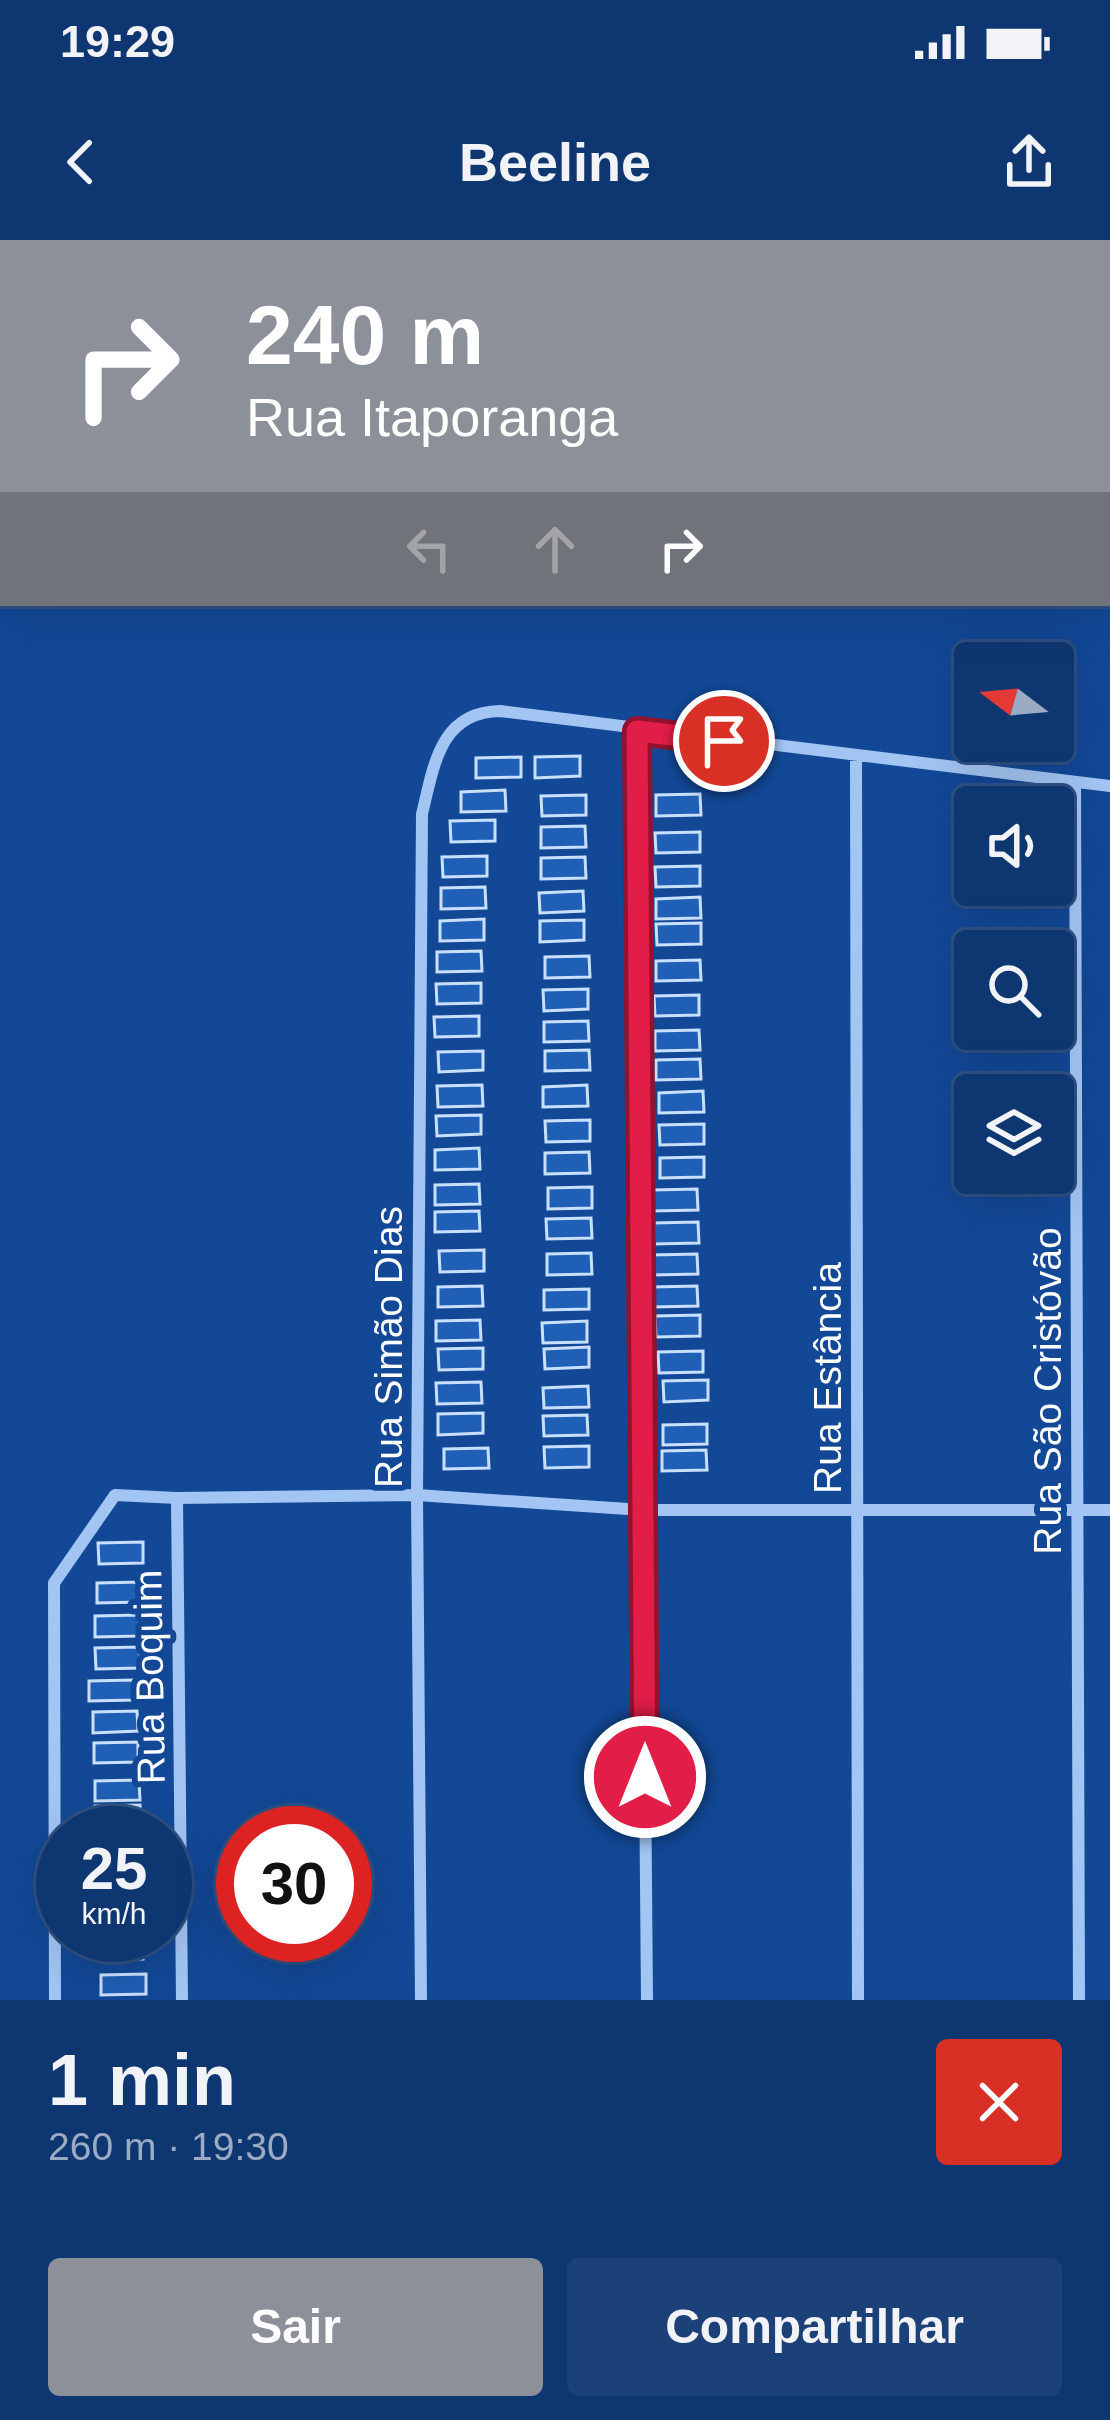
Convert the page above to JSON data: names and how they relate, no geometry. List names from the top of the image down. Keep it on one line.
{"streets":{"street":["Rua Simão Dias","Rua Estância","Rua São Cristóvão","Rua Boquim"]},"north":"left","page":{"status":"19:29","header":"Beeline","turn":["240 m","Rua Itaporanga"],"speed":"25 km/h","limit":"30","heading":["1 min","260 m · 19:30"],"buttons":["Sair","Compartilhar"]}}
